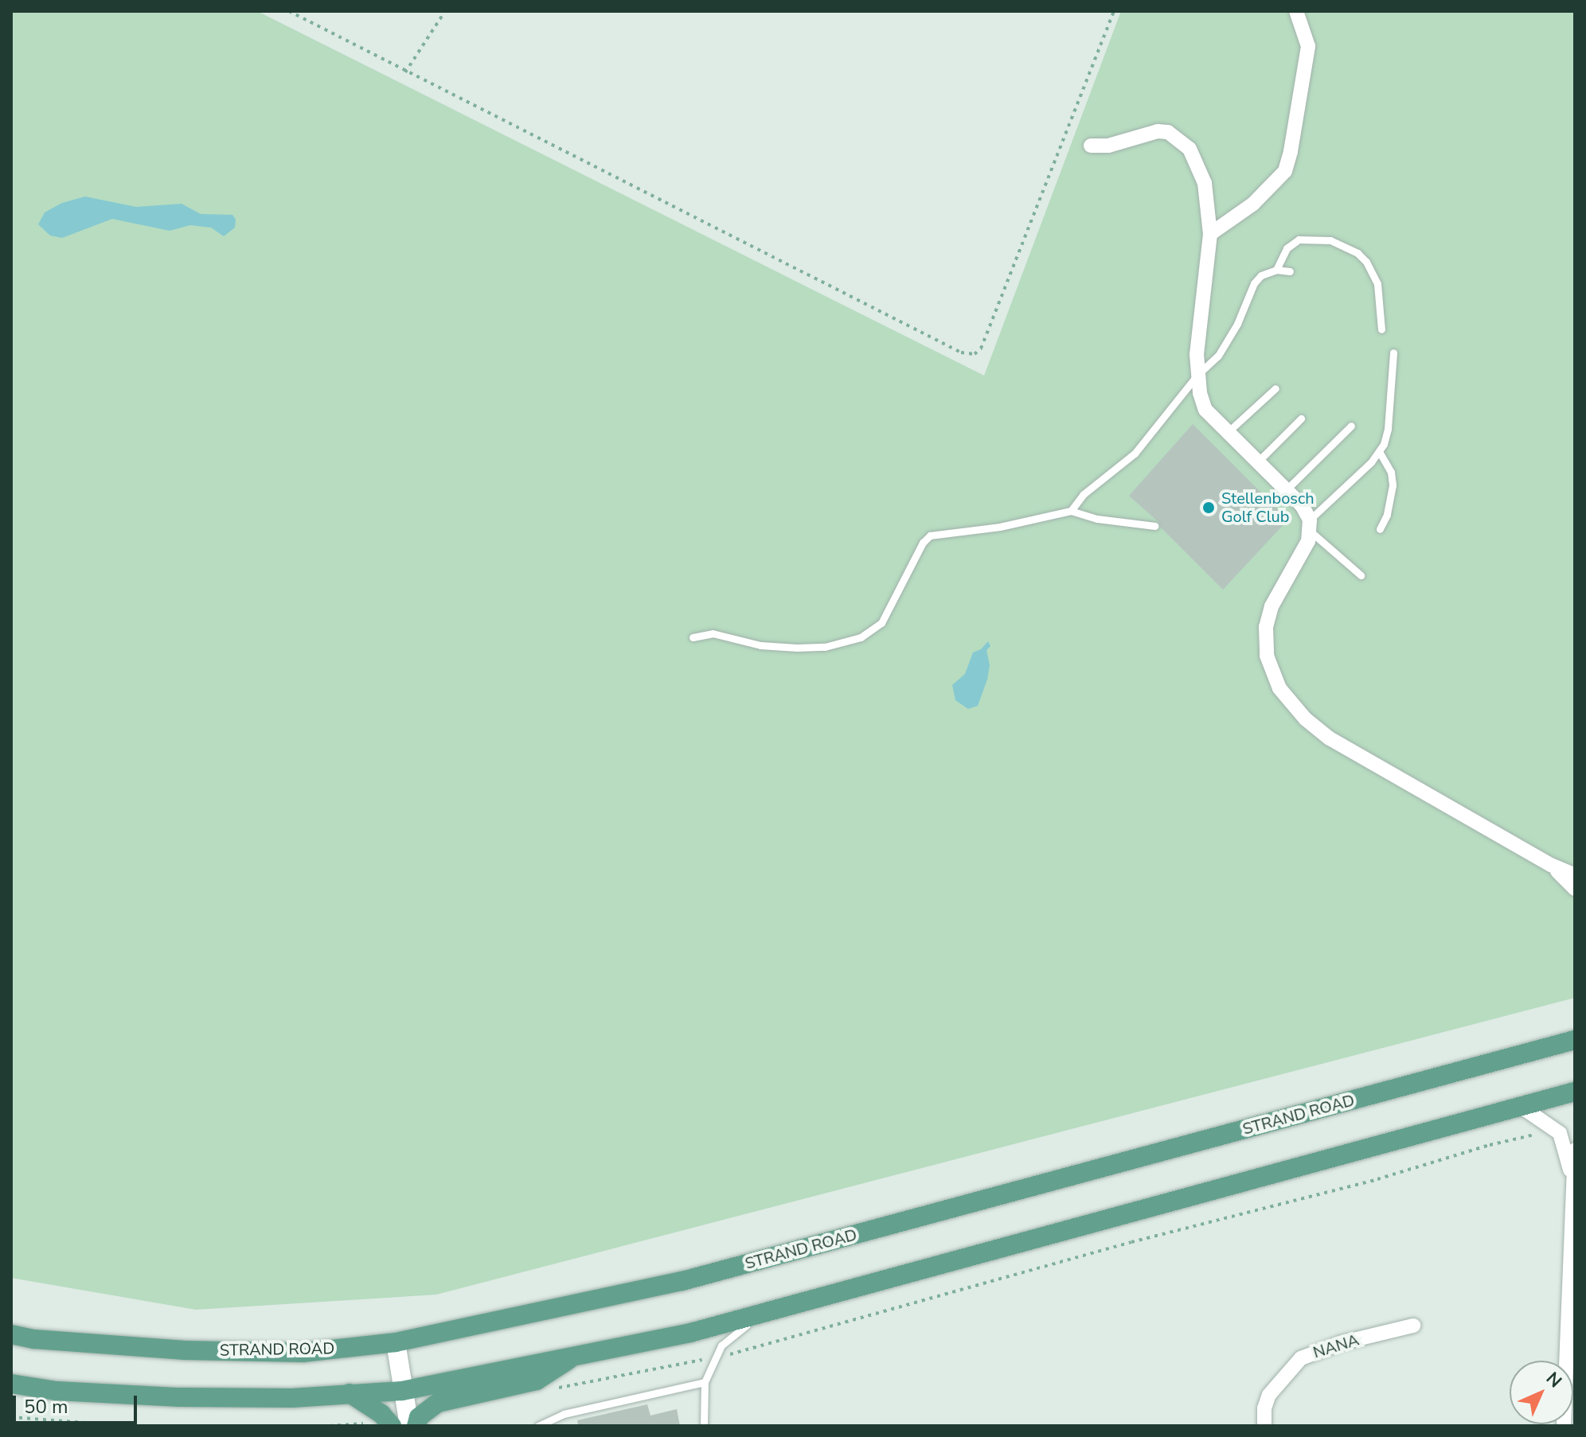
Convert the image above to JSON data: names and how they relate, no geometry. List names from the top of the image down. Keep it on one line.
{"streets":{"main road":["STRAND ROAD"],"street":["NANA"]},"places":["Stellenbosch Golf Club"],"scale_bar":"50 m","north":"top right"}
